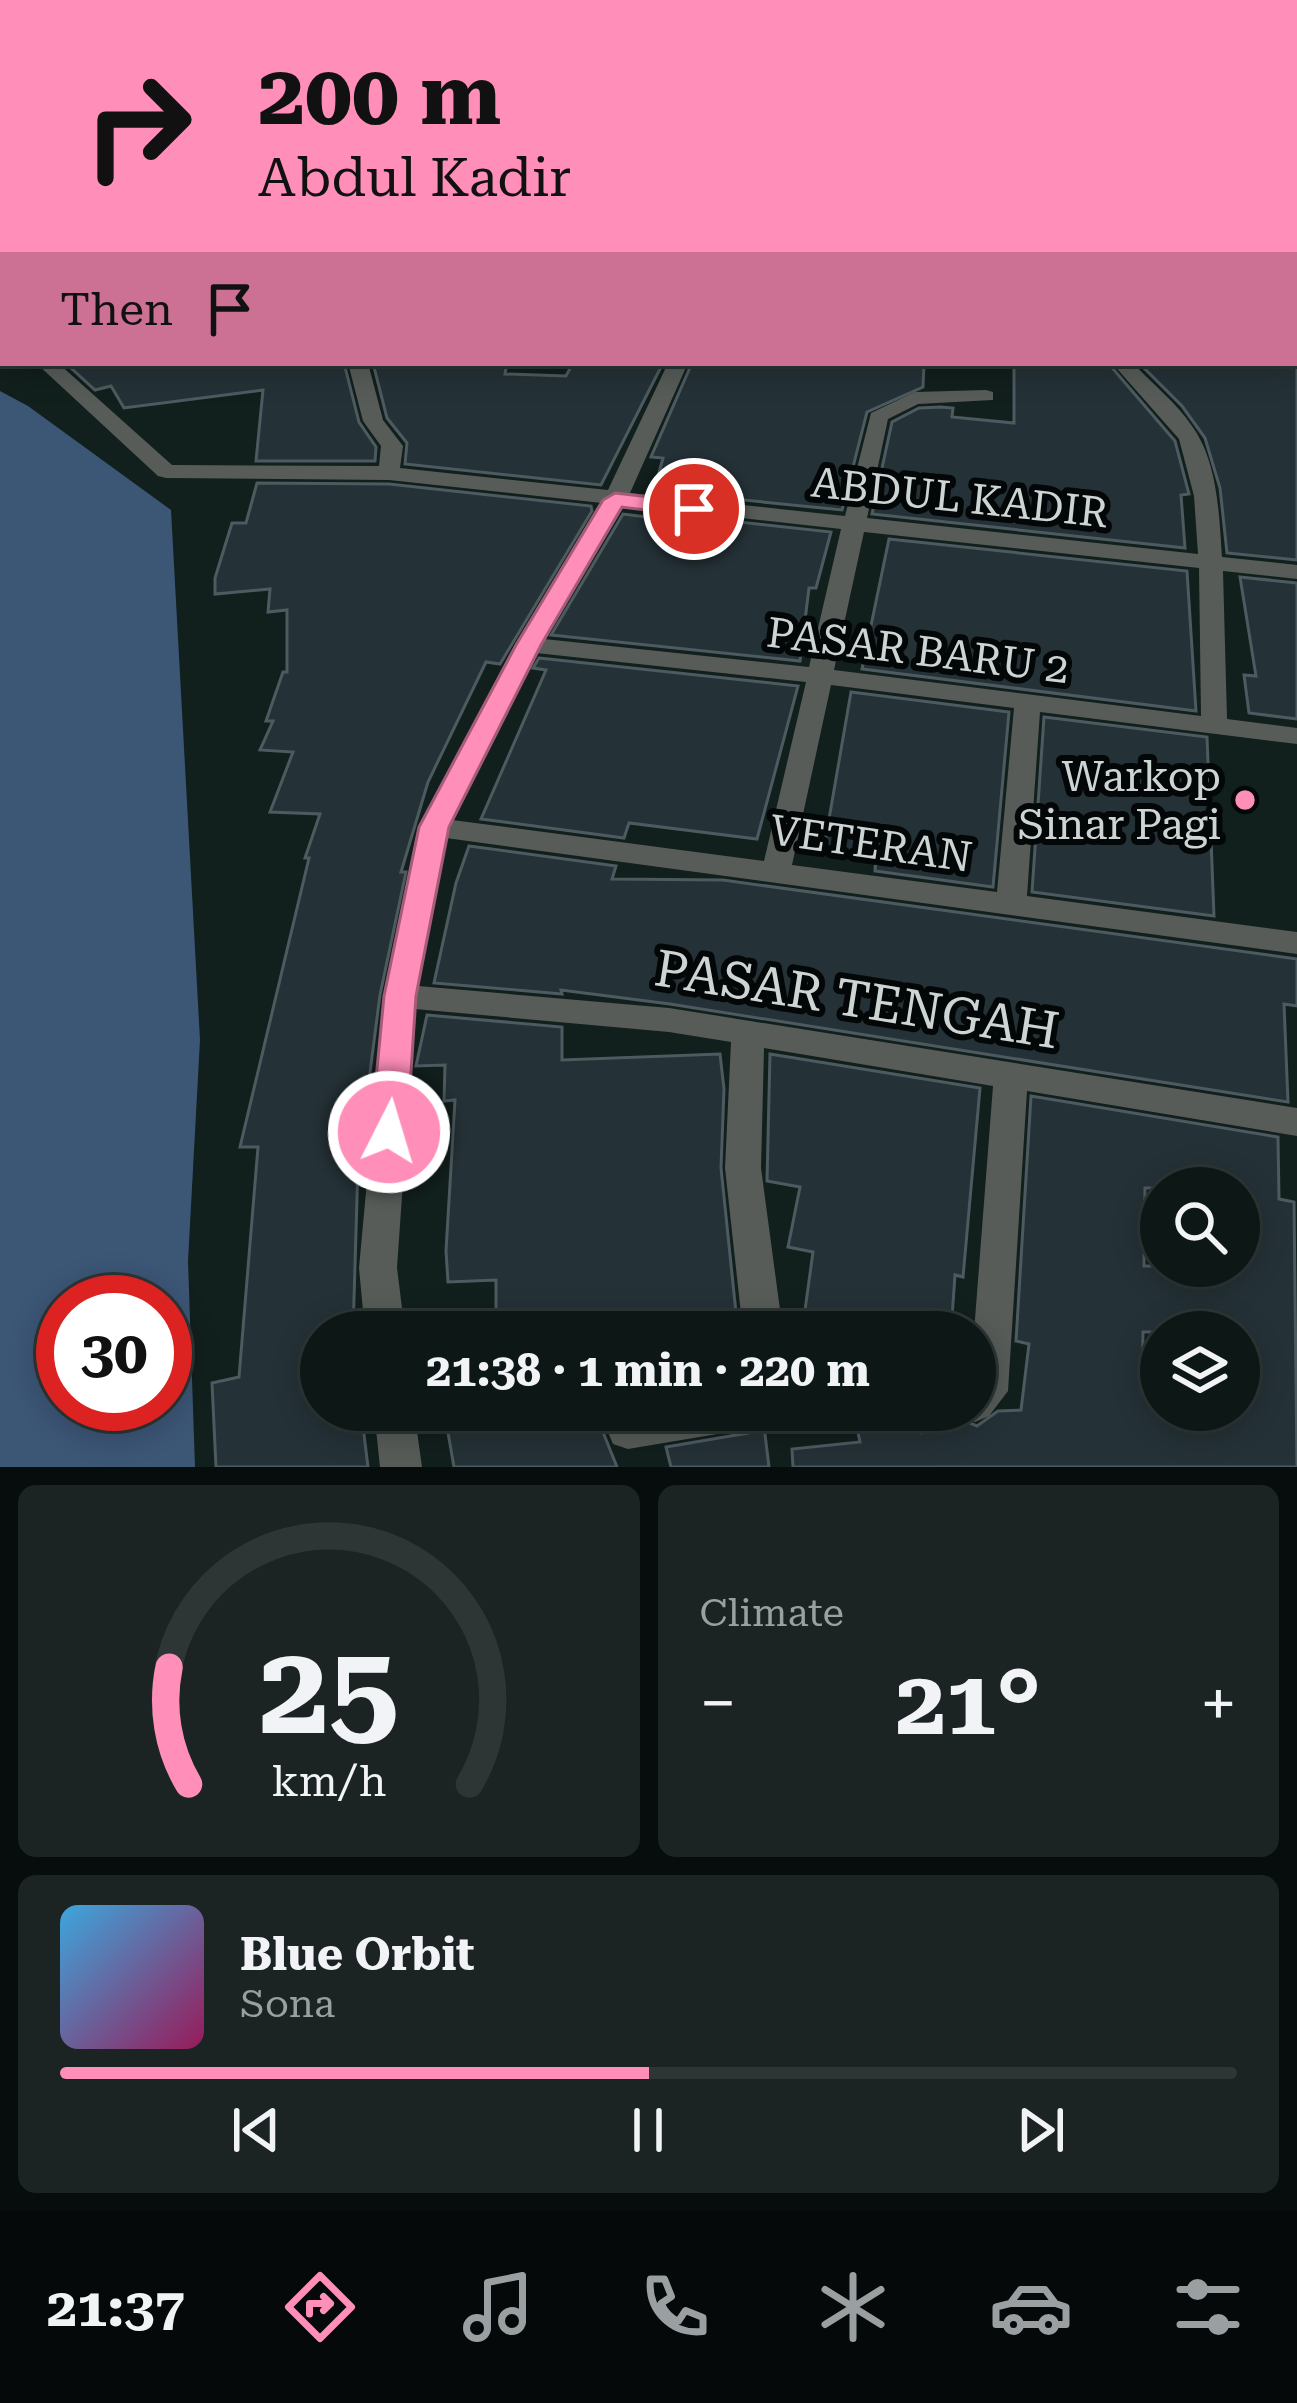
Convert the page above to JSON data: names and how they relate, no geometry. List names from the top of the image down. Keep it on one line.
{"streets":{"street":["ABDUL KADIR","PASAR BARU 2","VETERAN","PASAR TENGAH"]},"places":["Warkop Sinar Pagi"],"page":{"turn":["200 m","Abdul Kadir"],"then":"Then","limit":"30","trip":"21:38 · 1 min · 220 m","tile":"Climate","heat":["−","21°","+"],"song":["Blue Orbit","Sona"],"tabs":"21:37","gauge":["25","km/h"]}}
